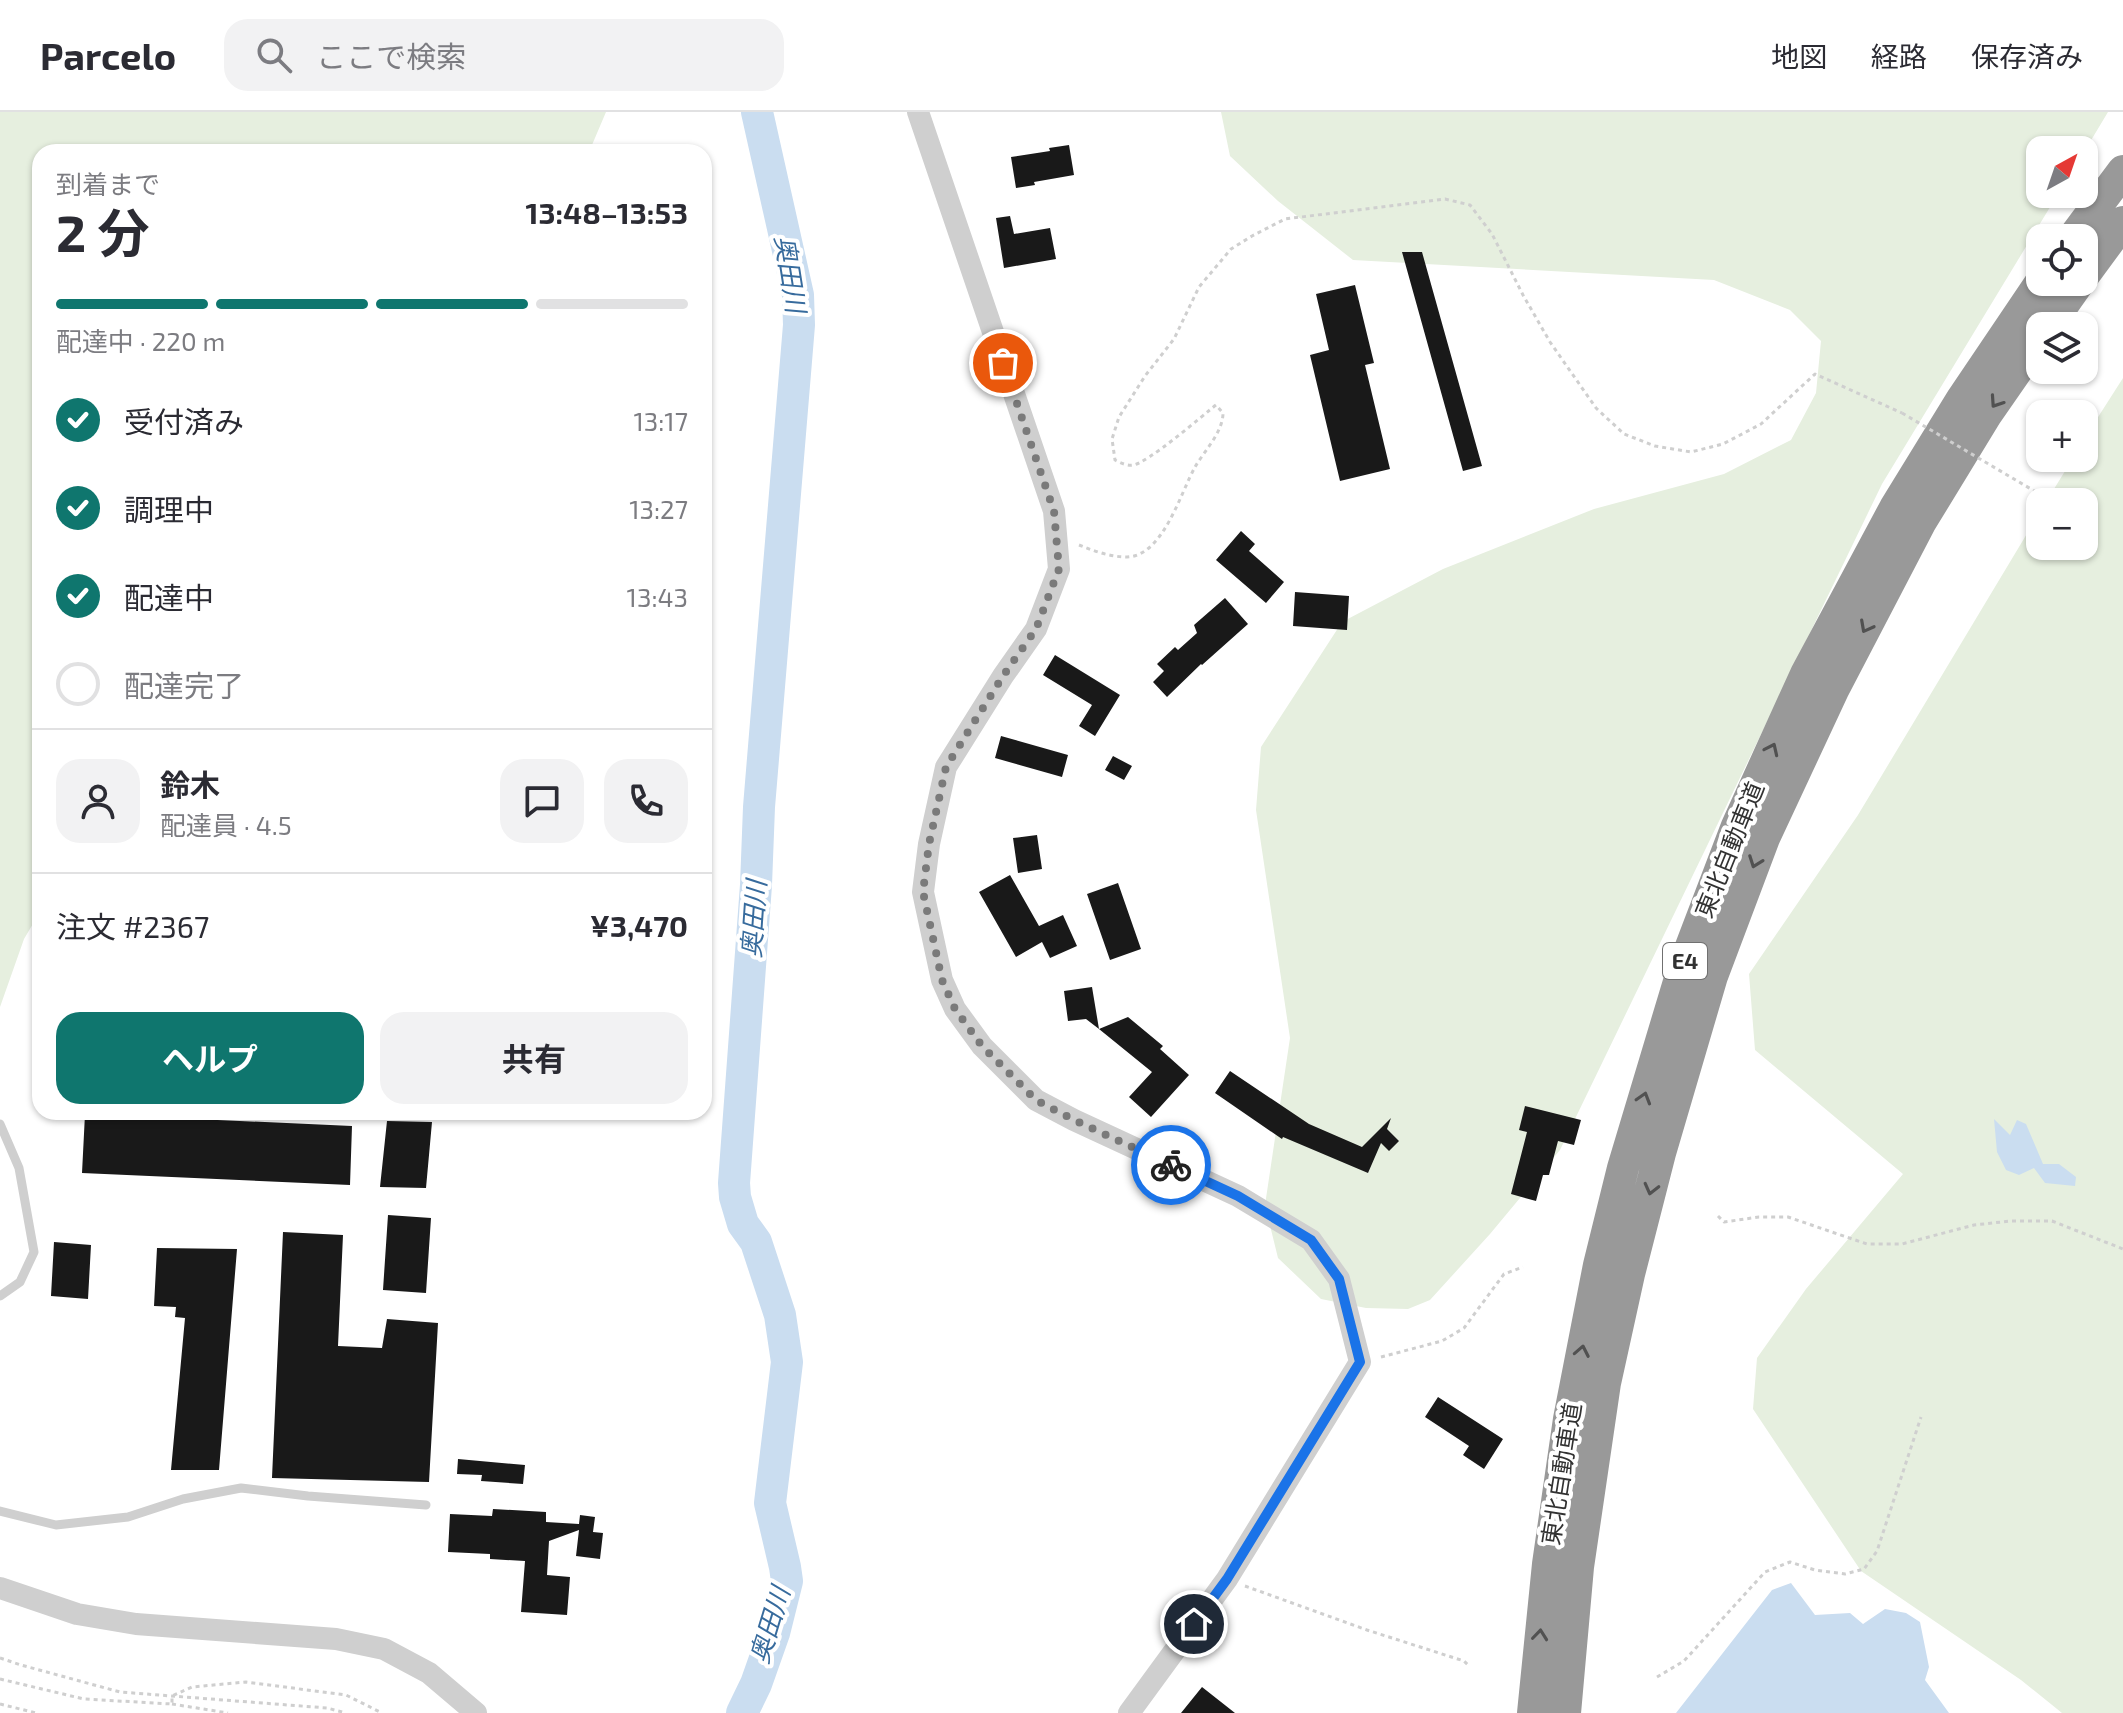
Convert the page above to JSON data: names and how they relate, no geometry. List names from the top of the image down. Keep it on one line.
{"streets":{"highway":["東北自動車道","E4"]},"water":["奥田川"],"north":"top right","page":{"header":"Parcelo","search":"ここで検索","nav":["地図","経路","保存済み"],"map_buttons":["+","−"],"heading":["2 分","到着まで","13:48–13:53"],"panel":["鈴木","配達員 · 4.5","注文 #2367","¥3,470"],"bar":"配達中 · 220 m","list":[["受付済み","13:17"],["調理中","13:27"],["配達中","13:43"],"配達完了"],"buttons":["ヘルプ","共有"]}}
